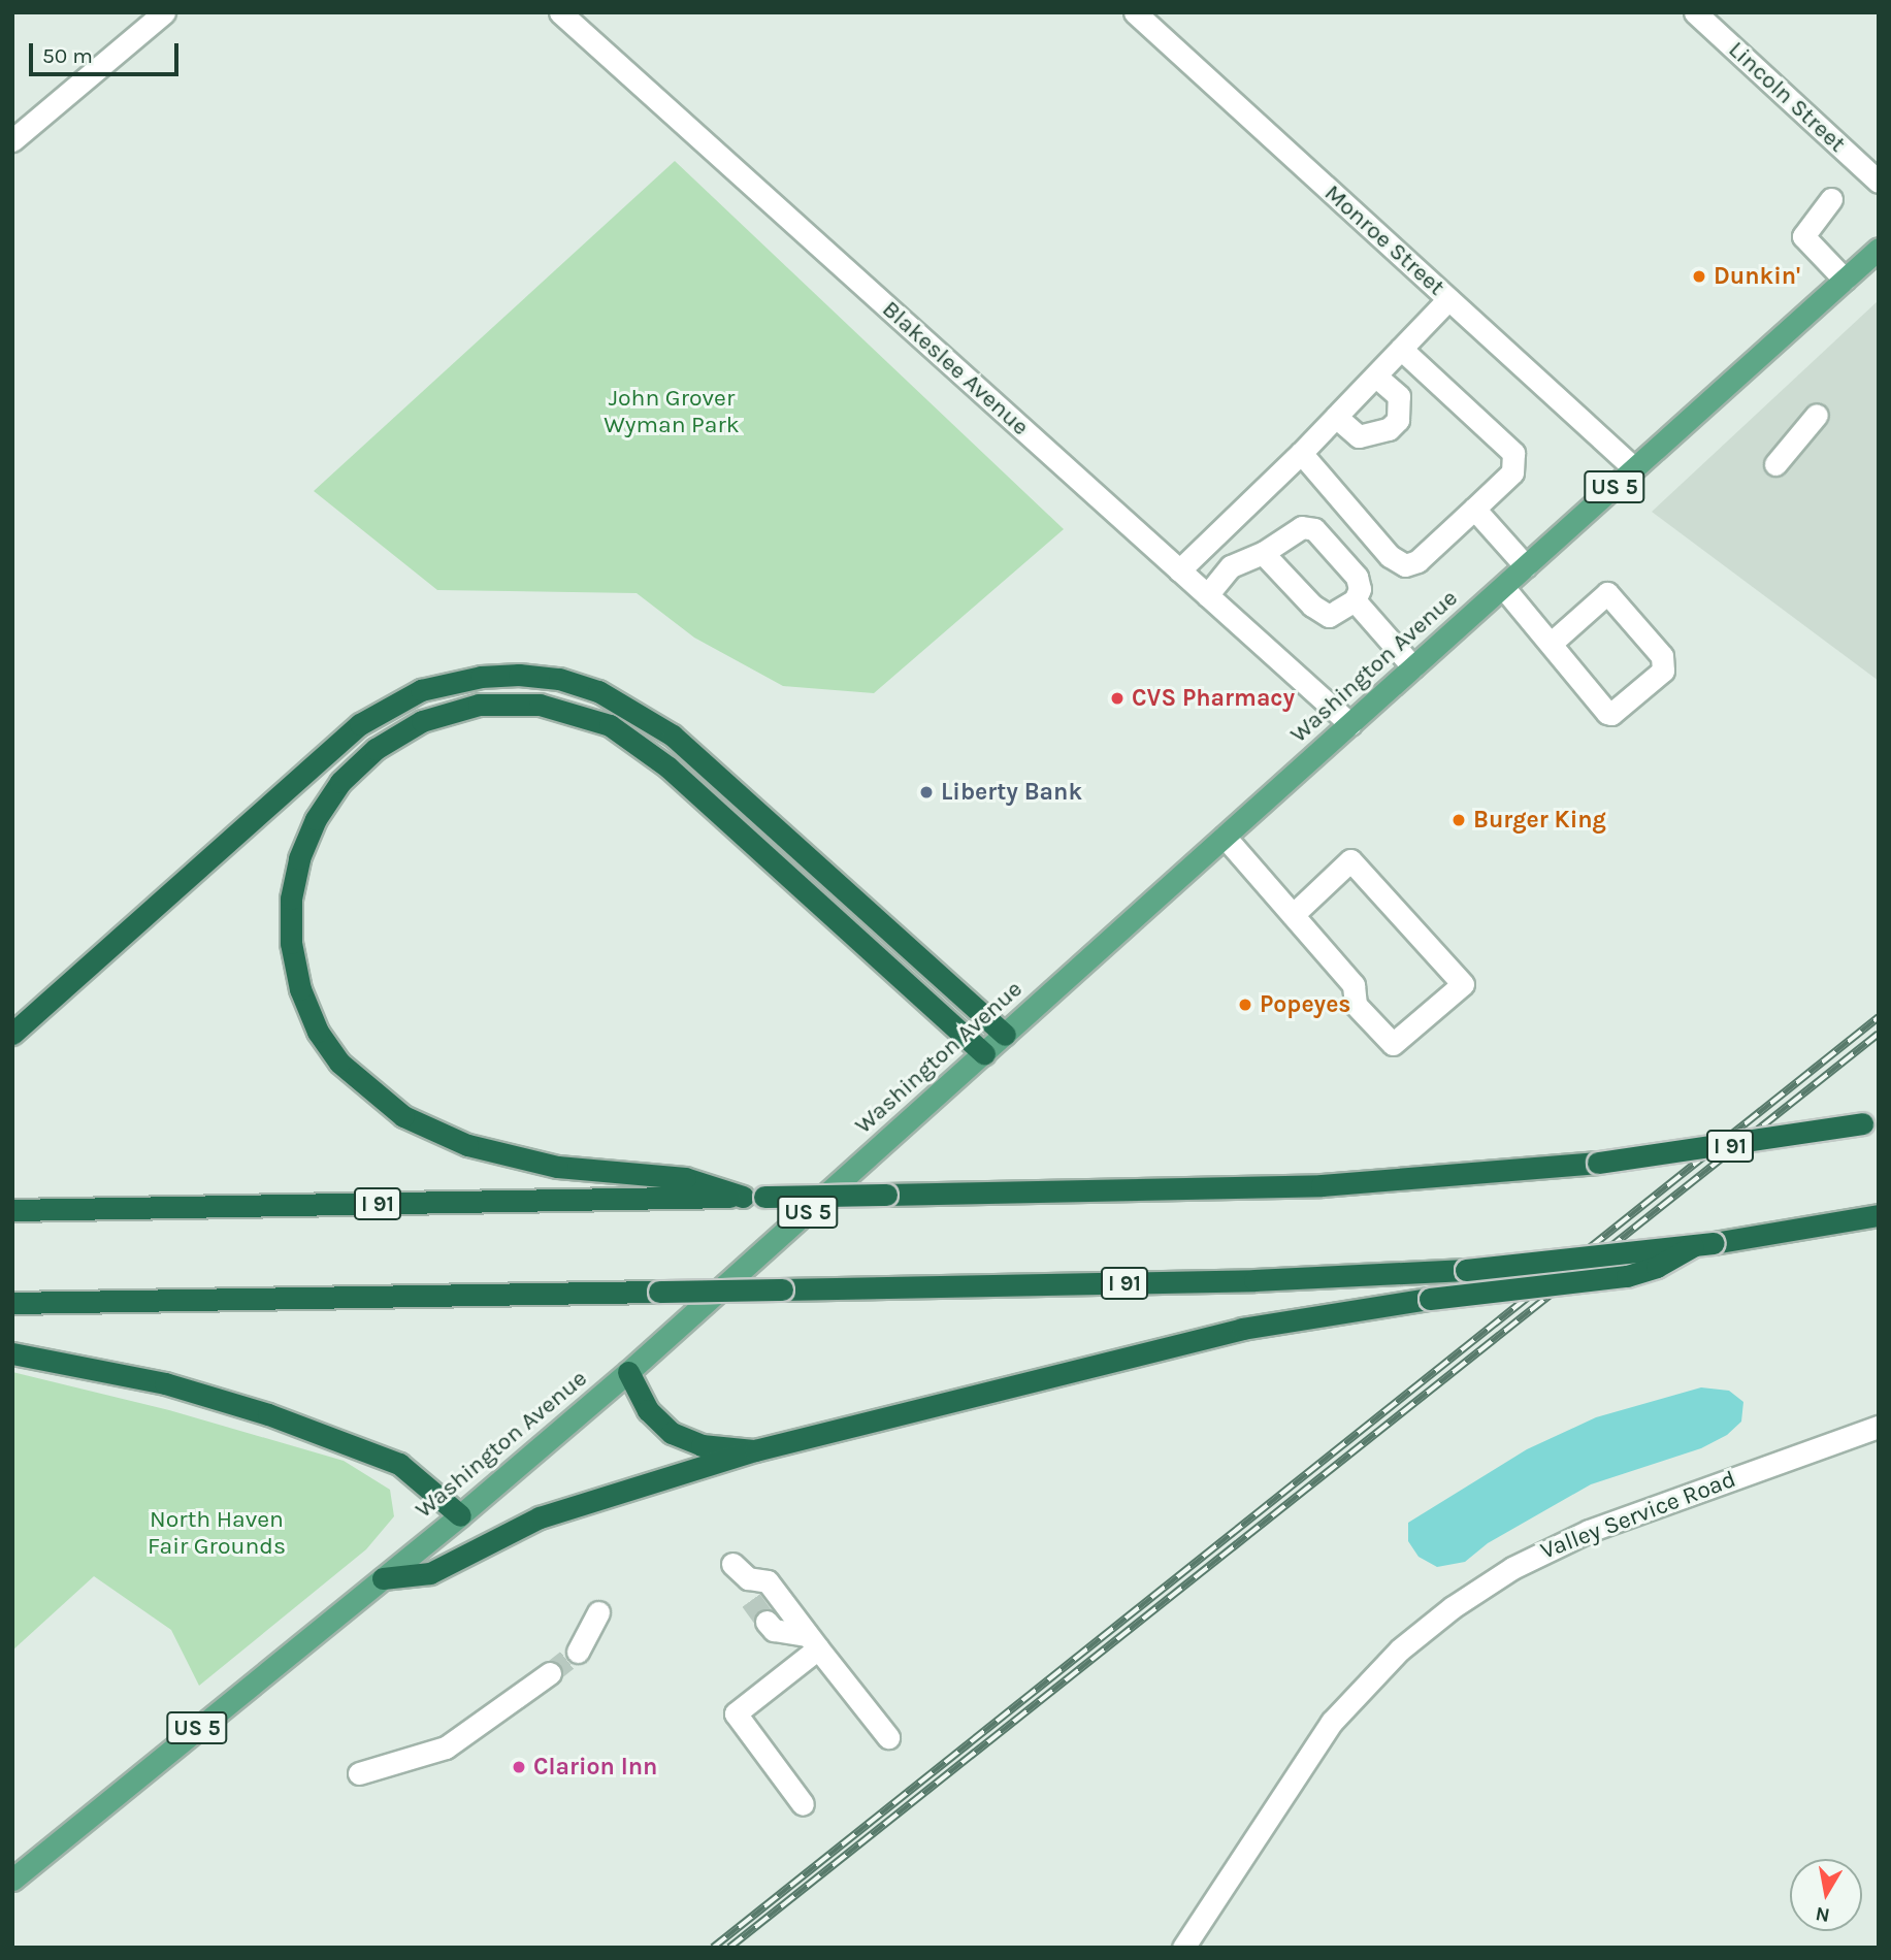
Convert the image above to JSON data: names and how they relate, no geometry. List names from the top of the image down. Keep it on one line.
{"streets":{"highway":["I 91"],"main road":["US 5","Washington Avenue"],"street":["Lincoln Street","Monroe Street","Blakeslee Avenue","Valley Service Road"]},"crossings":[["Monroe Street","Washington Avenue"],["Blakeslee Avenue","Washington Avenue"]],"parks":["John Grover Wyman Park","North Haven Fair Grounds"],"places":["Dunkin'","CVS Pharmacy","Liberty Bank","Burger King","Popeyes","Clarion Inn"],"scale_bar":"50 m","north":"bottom"}
